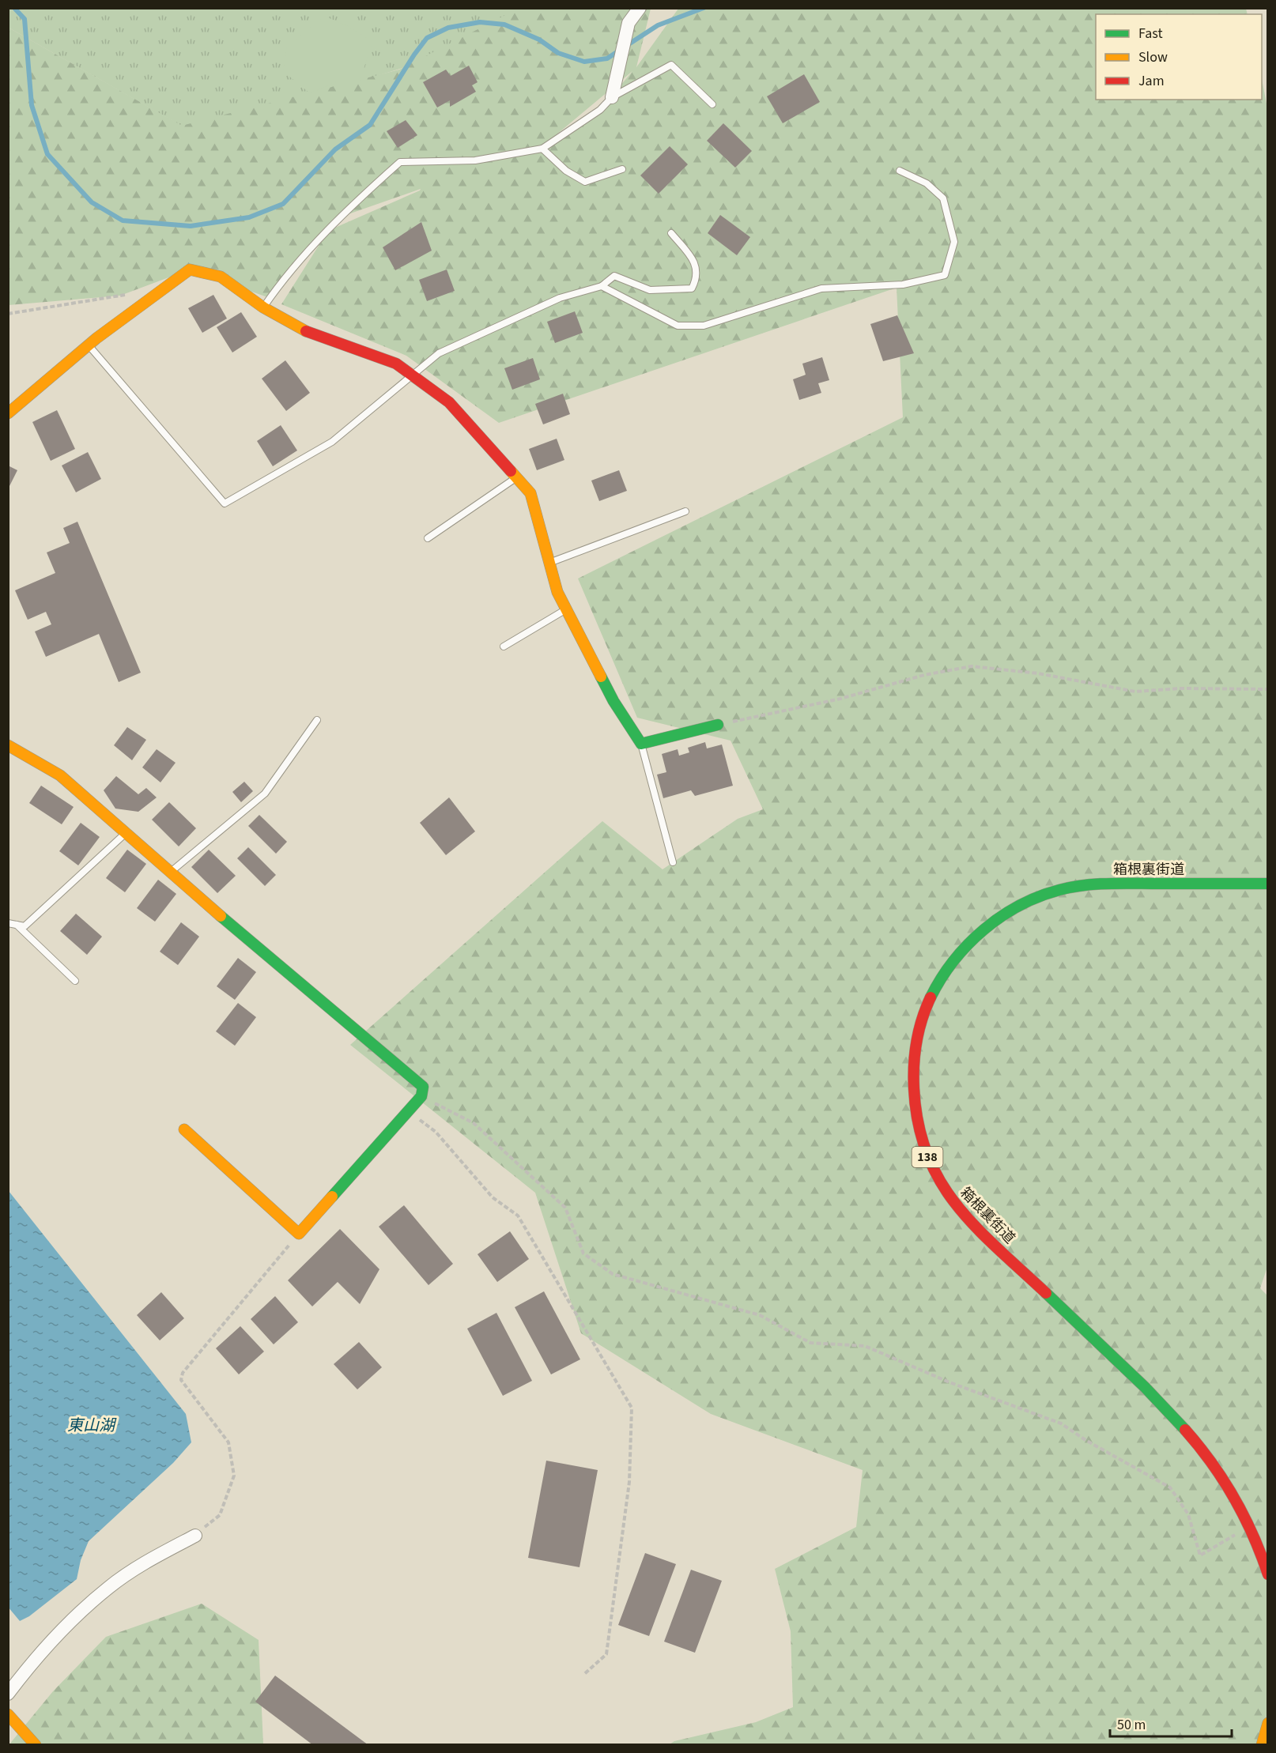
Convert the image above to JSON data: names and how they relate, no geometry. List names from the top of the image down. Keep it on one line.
{"streets":{"main road":["箱根裏街道","138"]},"water":["東山湖"],"legend":["Fast","Slow","Jam"],"scale_bar":"50 m"}
